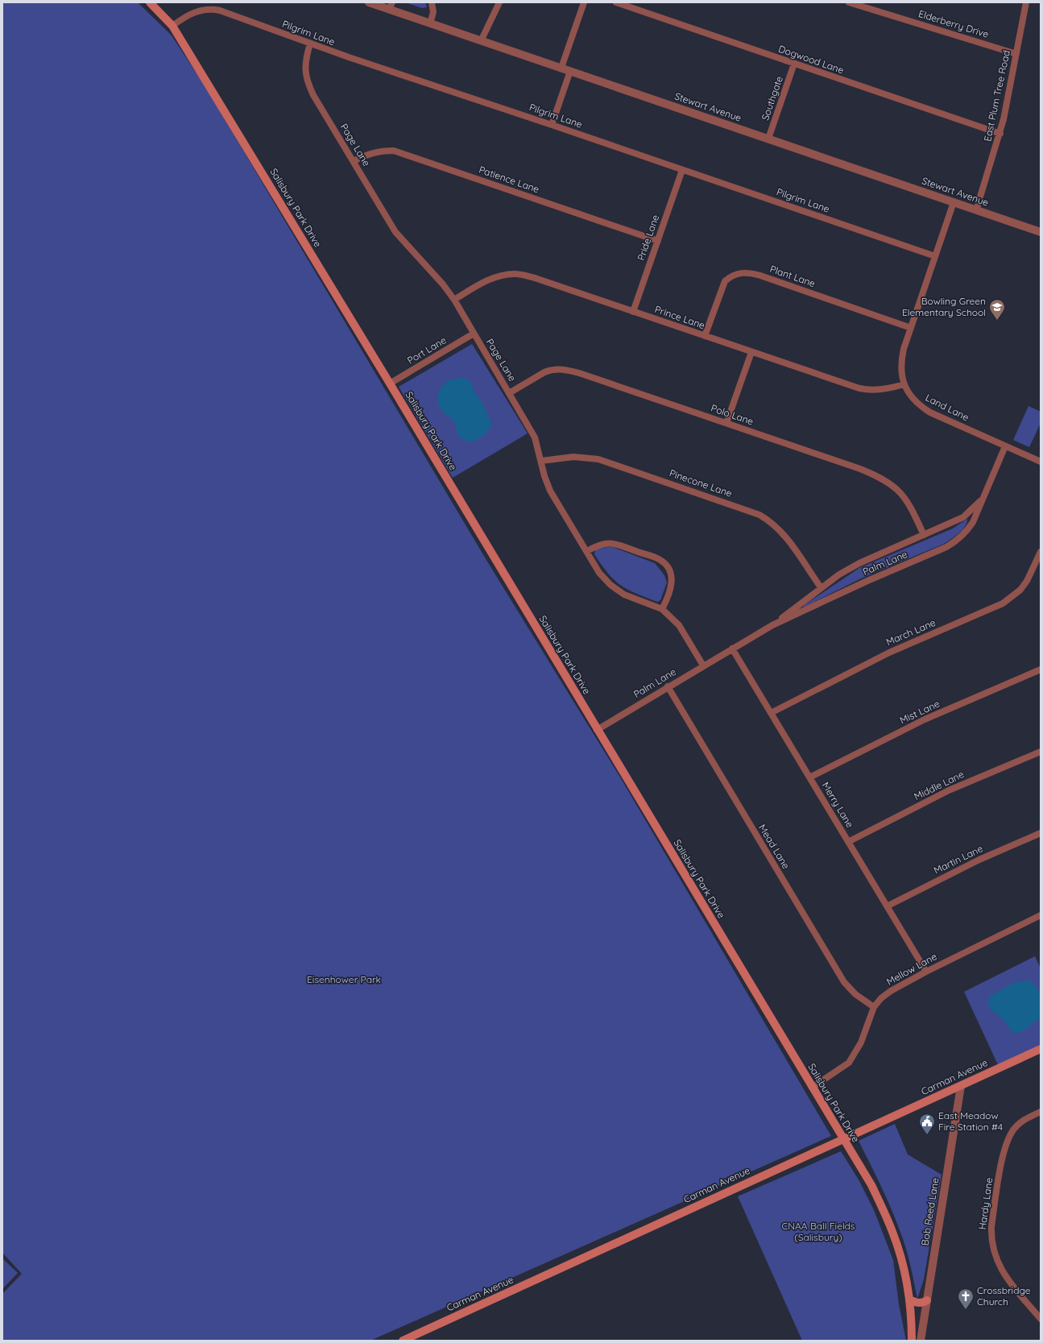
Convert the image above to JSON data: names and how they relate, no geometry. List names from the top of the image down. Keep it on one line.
{"streets":{"main road":["Salisbury Park Drive","Carman Avenue"],"street":["Elderberry Drive","Pilgrim Lane","Dogwood Lane","East Plum Tree Road","Southgate","Stewart Avenue","Page Lane","Patience Lane","Pride Lane","Plant Lane","Prince Lane","Port Lane","Land Lane","Polo Lane","Pinecone Lane","Palm Lane","March Lane","Mist Lane","Middle Lane","Merry Lane","Mead Lane","Martin Lane","Mellow Lane","Hardy Lane","Bob Reed Lane"]},"crossings":[["Elderberry Drive","East Plum Tree Road"],["Pilgrim Lane","Page Lane"],["Pilgrim Lane","Salisbury Park Drive"],["Pilgrim Lane","Pride Lane"],["Pilgrim Lane","Land Lane"],["Dogwood Lane","East Plum Tree Road"],["Dogwood Lane","Southgate"],["East Plum Tree Road","Stewart Avenue"],["Southgate","Stewart Avenue"],["Stewart Avenue","Land Lane"],["Page Lane","Patience Lane"],["Page Lane","Prince Lane"],["Page Lane","Port Lane"],["Page Lane","Polo Lane"],["Page Lane","Pinecone Lane"],["Page Lane","Palm Lane"],["Patience Lane","Pride Lane"],["Salisbury Park Drive","Port Lane"],["Salisbury Park Drive","Palm Lane"],["Salisbury Park Drive","Mellow Lane"],["Salisbury Park Drive","Carman Avenue"],["Pride Lane","Prince Lane"],["Plant Lane","Prince Lane"],["Plant Lane","Land Lane"],["Prince Lane","Land Lane"],["Land Lane","Palm Lane"],["Polo Lane","Palm Lane"],["Pinecone Lane","Palm Lane"],["Palm Lane","Merry Lane"],["Palm Lane","Mead Lane"],["March Lane","Merry Lane"],["Mist Lane","Merry Lane"],["Middle Lane","Merry Lane"],["Merry Lane","Martin Lane"],["Merry Lane","Mellow Lane"],["Mead Lane","Mellow Lane"],["Carman Avenue","Bob Reed Lane"]],"parks":["Eisenhower Park","CNAA Ball Fields (Salisbury)"],"places":{"school or university":["Bowling Green Elementary School"],"public building":["East Meadow Fire Station #4"],"church":["Crossbridge Church"]}}
